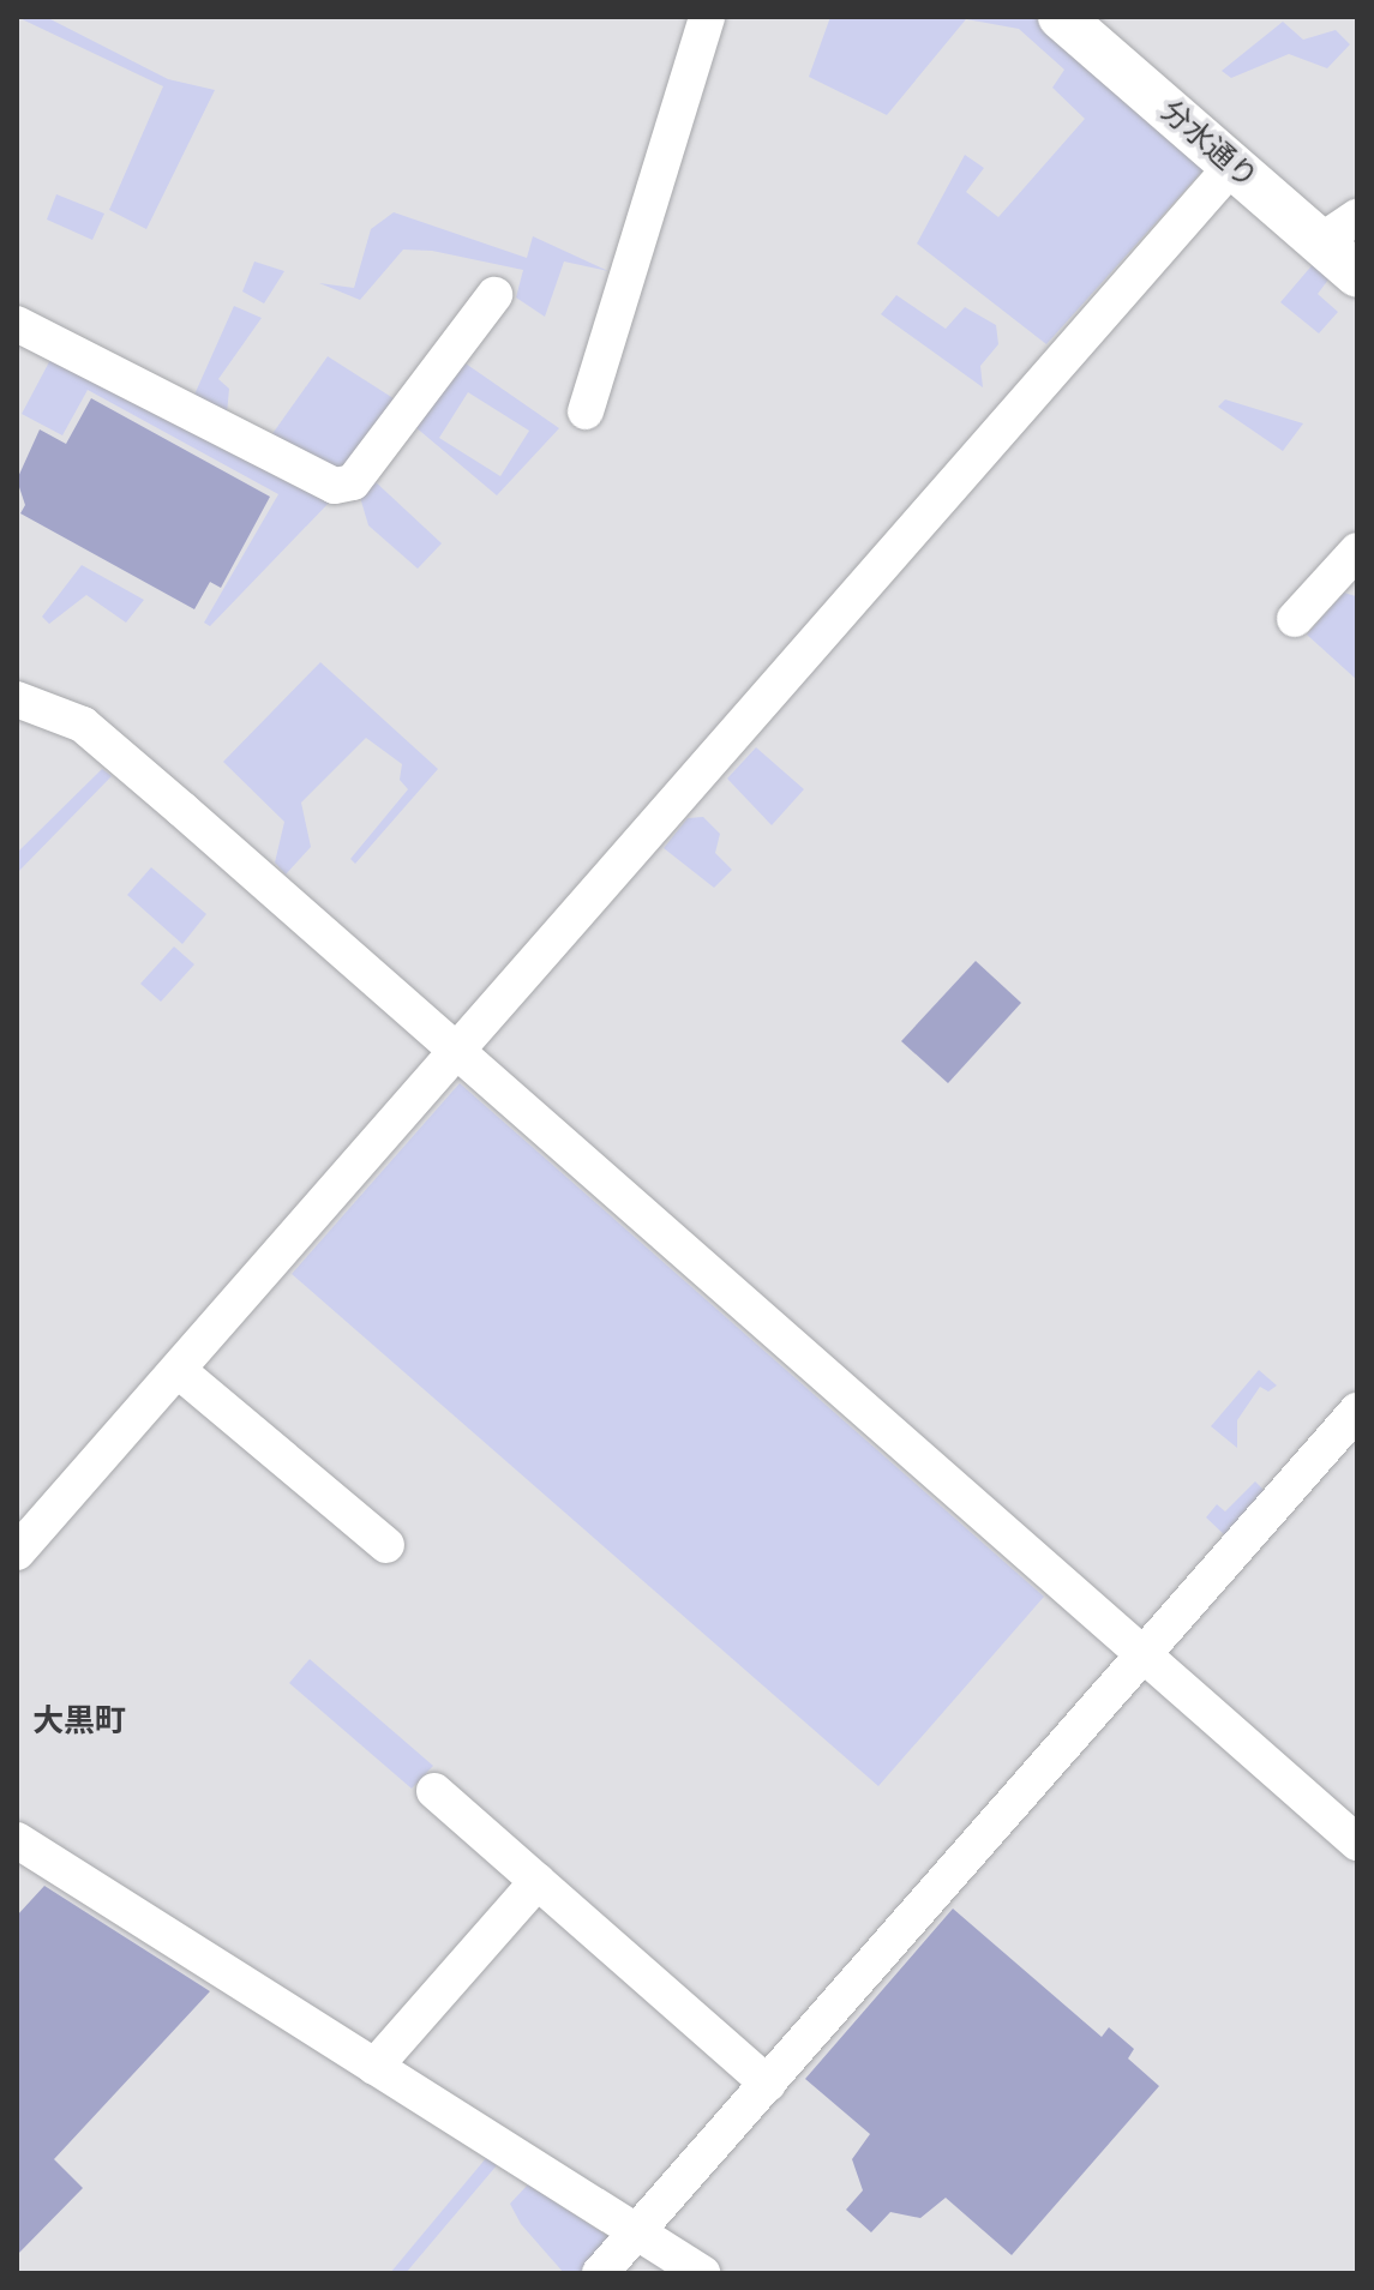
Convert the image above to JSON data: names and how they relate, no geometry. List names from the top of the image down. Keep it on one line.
{"streets":{"street":["分水通り"]},"districts":["大黒町"]}
